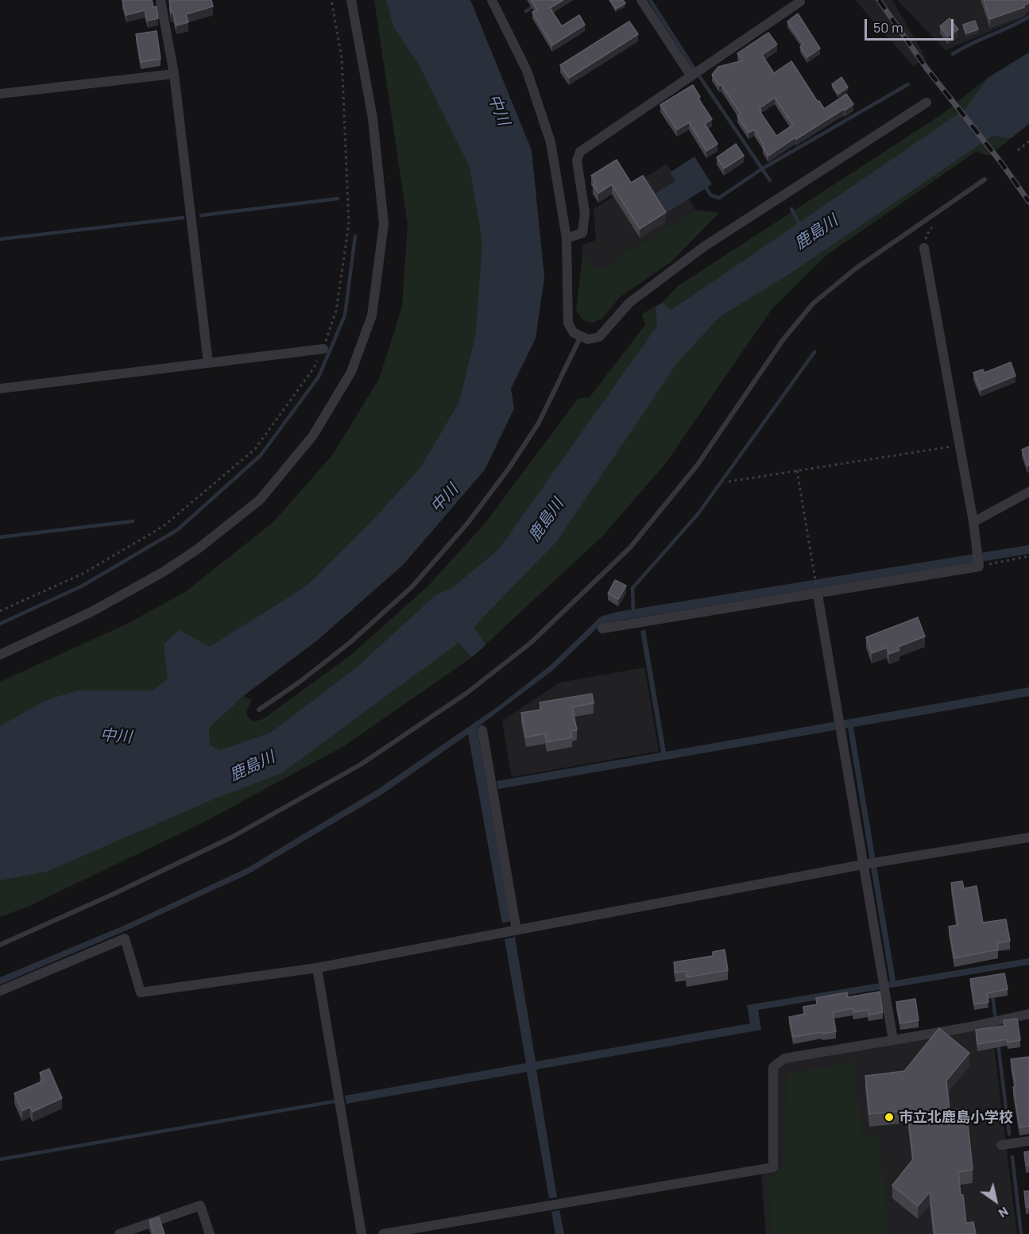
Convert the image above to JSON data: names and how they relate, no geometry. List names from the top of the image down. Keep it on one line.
{"water":["中川","鹿島川"],"places":["市立北鹿島小学校"],"scale_bar":"50 m","north":"bottom right"}
